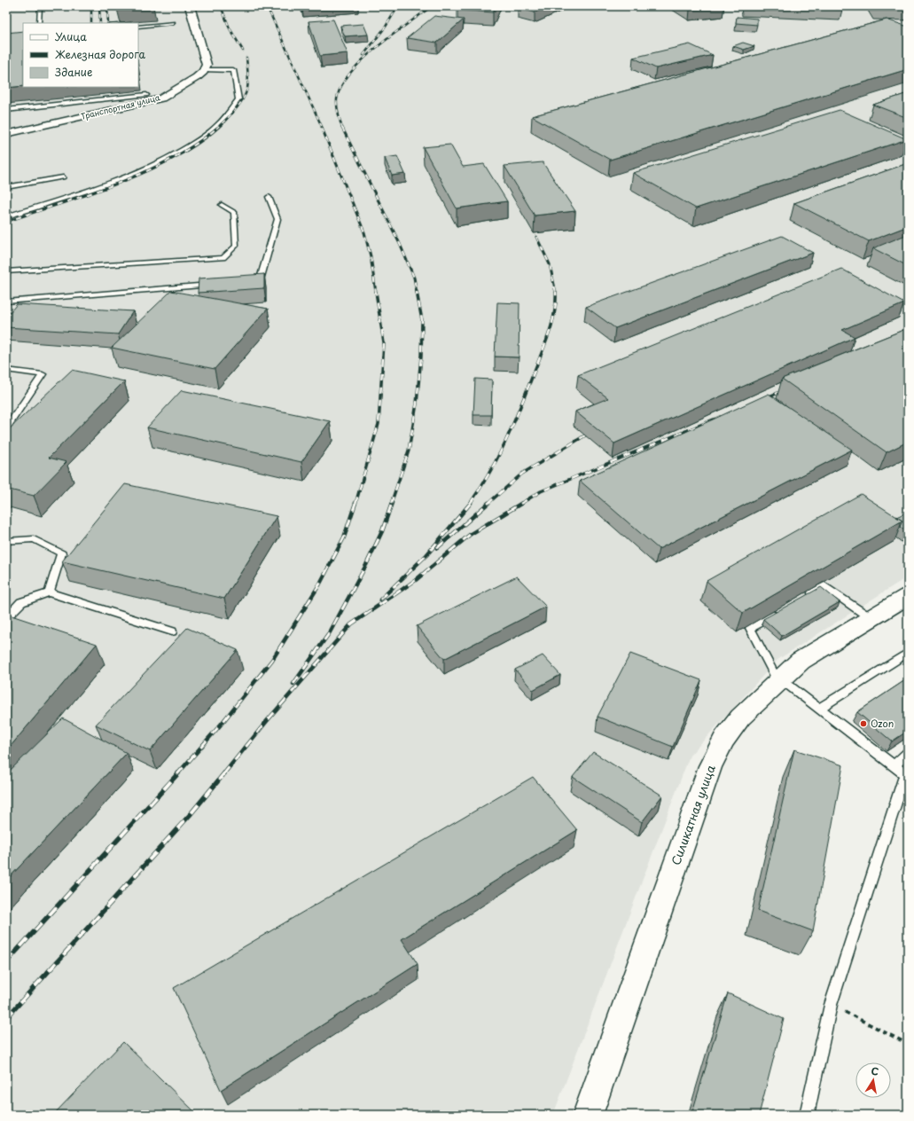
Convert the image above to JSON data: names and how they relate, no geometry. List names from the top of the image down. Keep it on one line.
{"streets":{"street":["Транспортная улица","Силикатная улица"]},"places":["Ozon"],"legend":["Улица","Железная дорога","Здание"],"north":"top"}
